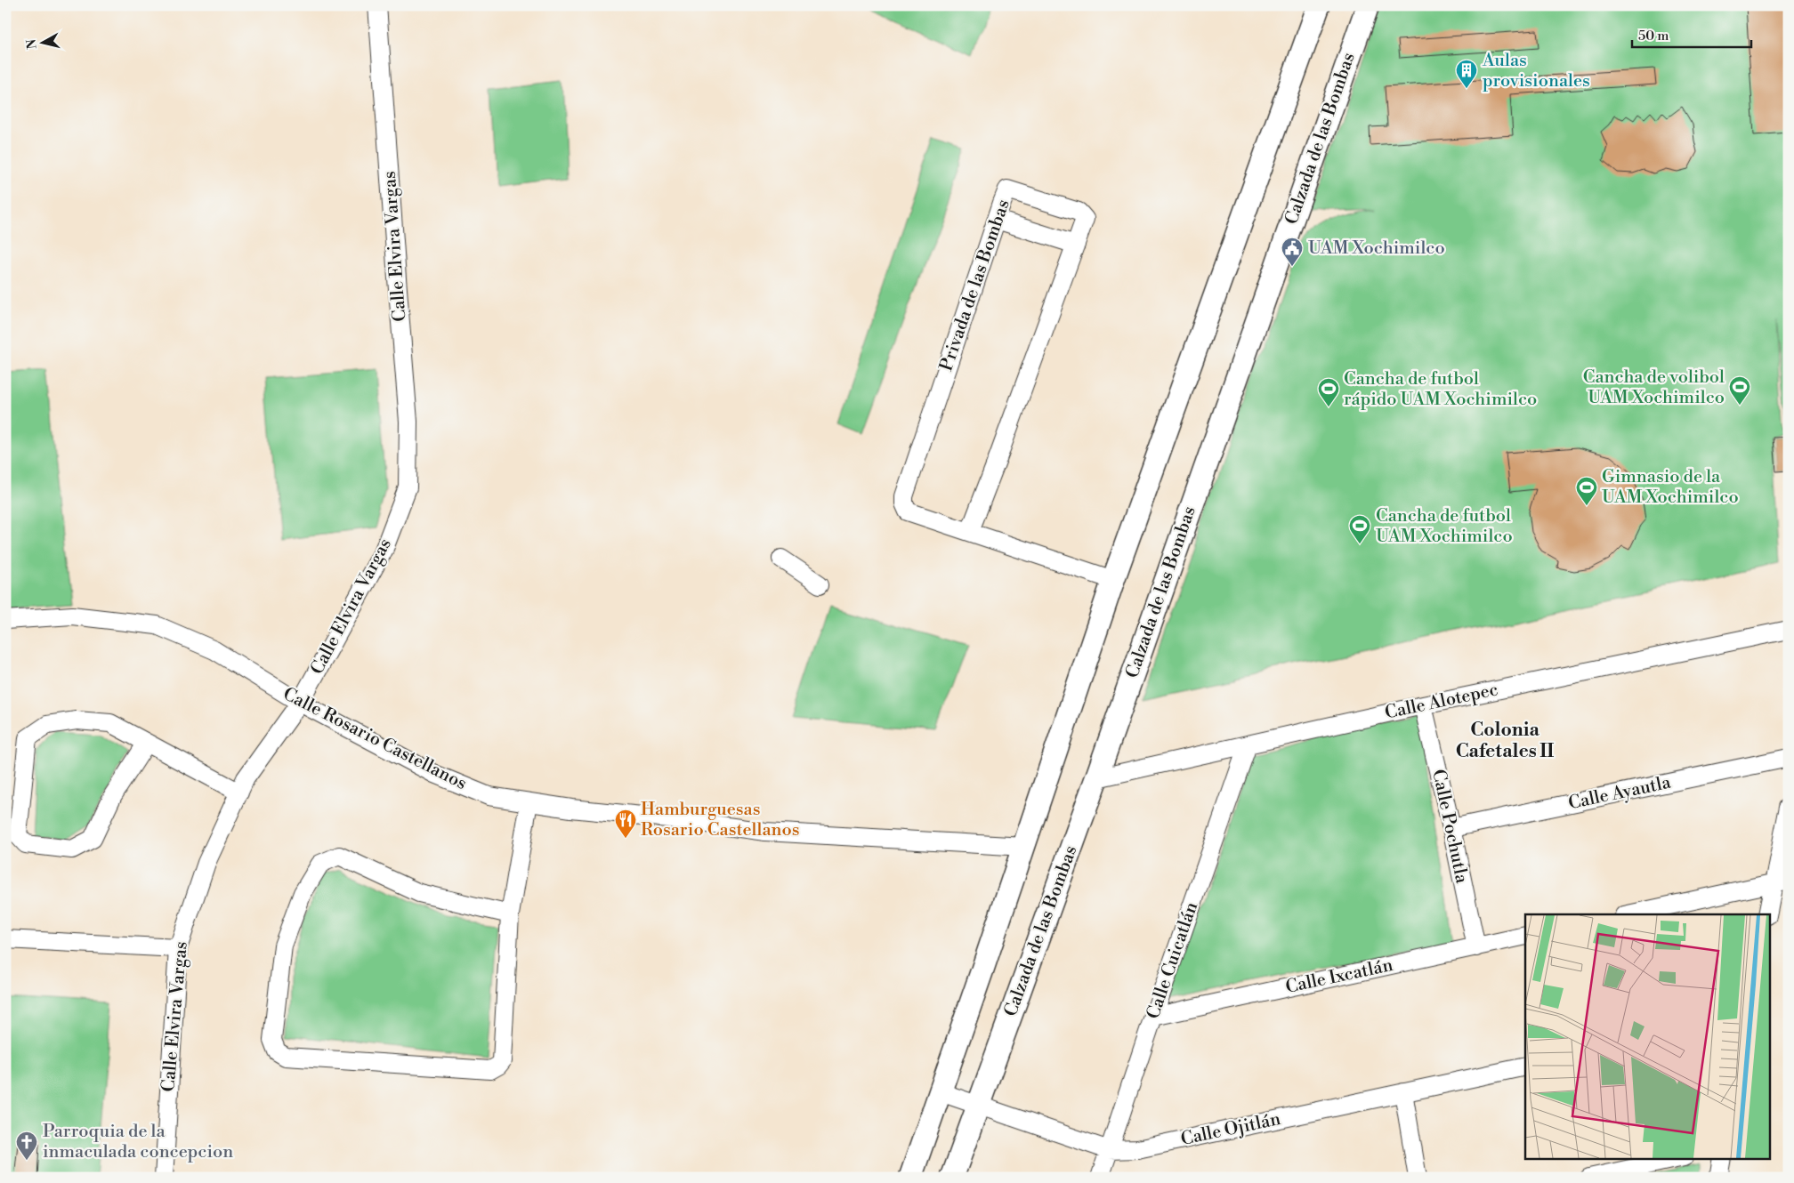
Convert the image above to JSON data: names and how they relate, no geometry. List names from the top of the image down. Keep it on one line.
{"streets":{"main road":["Calzada de las Bombas"],"street":["Calle Elvira Vargas","Privada de las Bombas","Calle Alotepec","Calle Rosario Castellanos","Calle Ayautla","Calle Pochutla","Calle Cuicatlán","Calle Ixcatlán","Calle Ojitlán"]},"crossings":[["Calzada de las Bombas","Calle Alotepec"],["Calzada de las Bombas","Calle Ojitlán"],["Calle Elvira Vargas","Calle Rosario Castellanos"],["Calle Alotepec","Calle Pochutla"],["Calle Alotepec","Calle Cuicatlán"],["Calle Ayautla","Calle Pochutla"],["Calle Pochutla","Calle Ixcatlán"],["Calle Cuicatlán","Calle Ixcatlán"],["Calle Cuicatlán","Calle Ojitlán"]],"districts":["Colonia Cafetales II"],"places":{"building":["Aulas provisionales"],"public building":["UAM Xochimilco"],"sports":["Cancha de volibol UAM Xochimilco","Cancha de futbol rápido UAM Xochimilco","Gimnasio de la UAM Xochimilco","Cancha de futbol UAM Xochimilco"],"restaurant":["Hamburguesas Rosario Castellanos"],"church":["Parroquia de la inmaculada concepcion"]},"scale_bar":"50 m","north":"left"}
